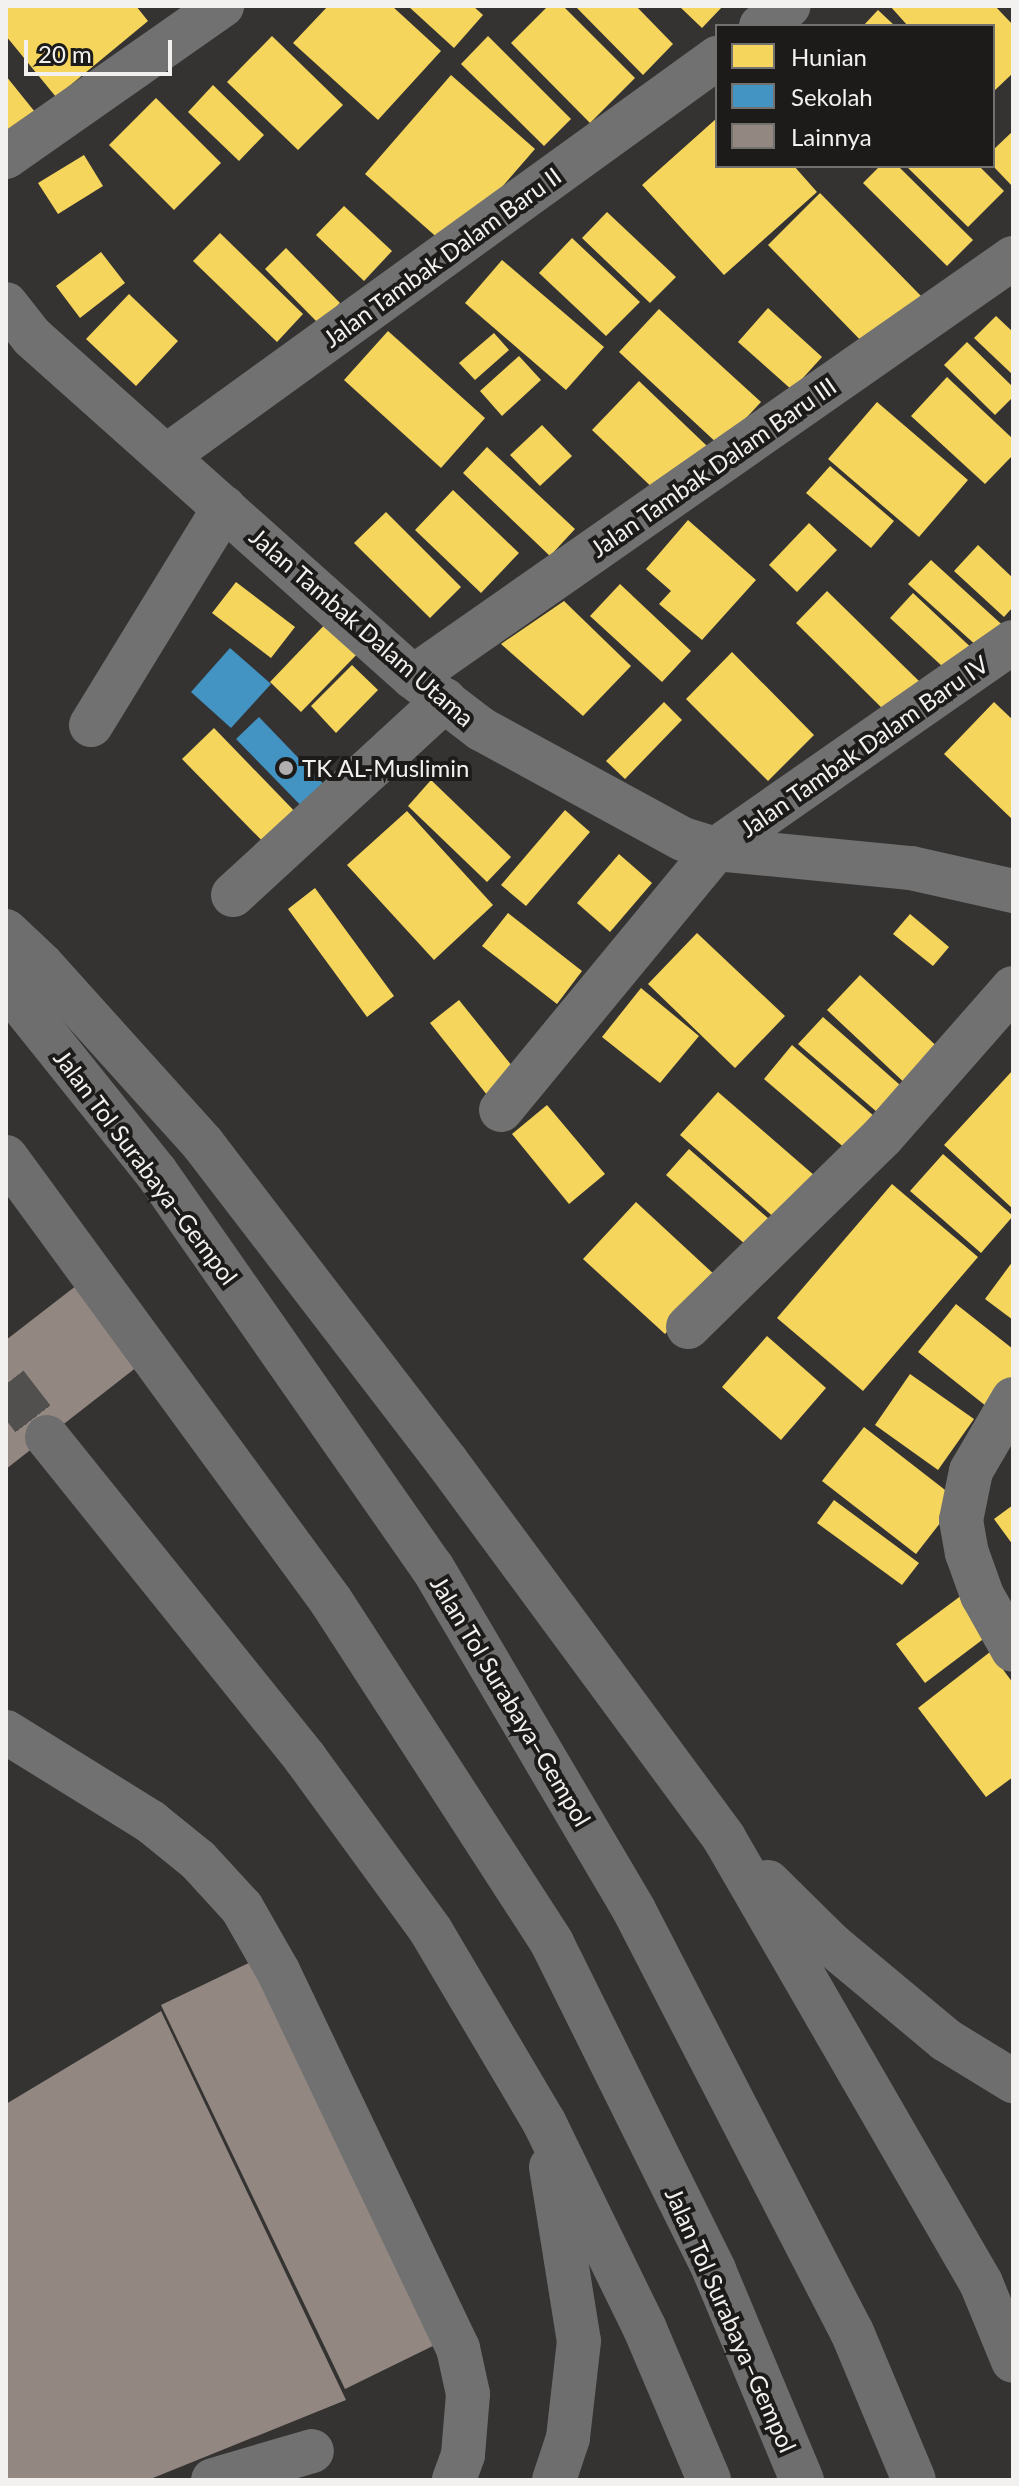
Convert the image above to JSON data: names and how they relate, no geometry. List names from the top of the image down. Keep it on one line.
{"streets":{"highway":["Jalan Tol Surabaya–Gempol"],"street":["Jalan Tambak Dalam Baru II","Jalan Tambak Dalam Baru III","Jalan Tambak Dalam Utama","Jalan Tambak Dalam Baru IV"]},"crossings":[["Jalan Tambak Dalam Baru II","Jalan Tambak Dalam Utama"],["Jalan Tambak Dalam Baru III","Jalan Tambak Dalam Utama"],["Jalan Tambak Dalam Utama","Jalan Tambak Dalam Baru IV"]],"places":["TK AL-Muslimin"],"legend":["Hunian","Sekolah","Lainnya"],"scale_bar":"20 m"}
